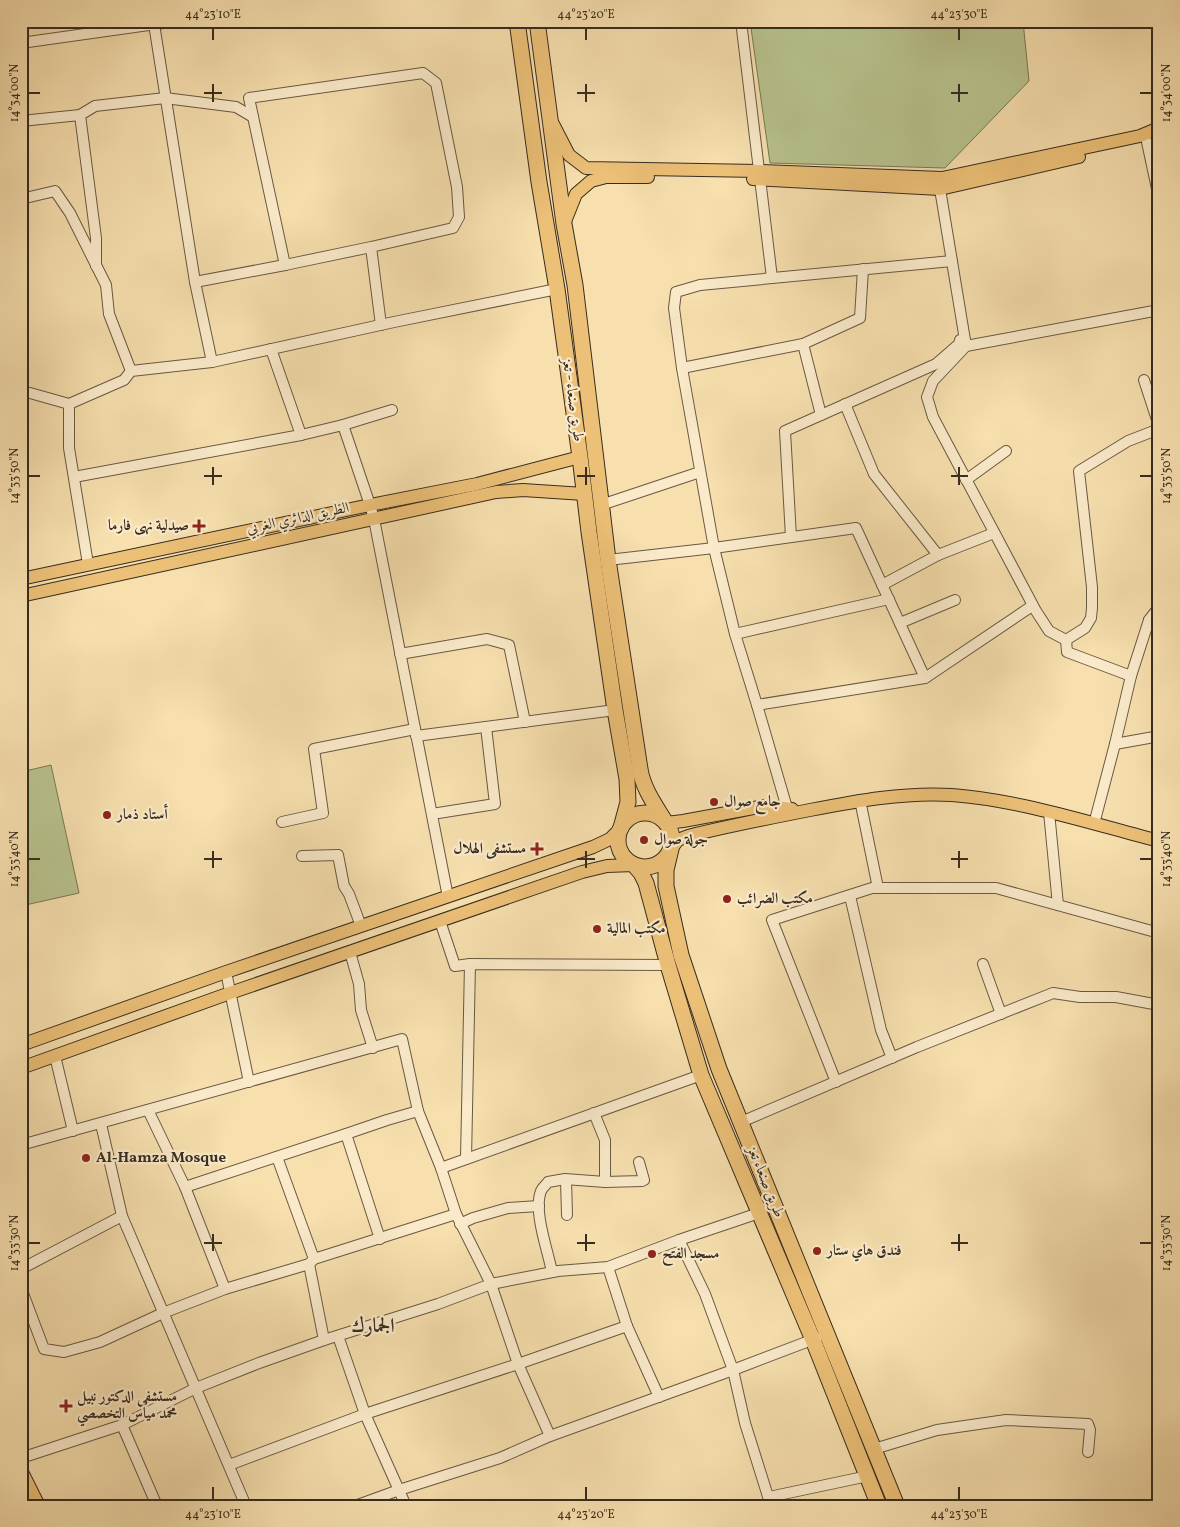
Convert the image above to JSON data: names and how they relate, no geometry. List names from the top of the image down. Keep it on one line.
{"streets":{"highway":["طريق صنعاء - تعز","طريق صنعاء تعز"],"main road":["الطريق الدائري الغربي"]},"crossings":[["طريق صنعاء - تعز","الطريق الدائري الغربي"]],"districts":["الجمارك"],"places":{"health":["صيدلية نهى فارما","مستشفى الهلال","مستشفى الدكتور نبيل محمد مياس التخصصي"],"other":["جامع صوال","أستاد ذمار","جولة صوال","مكتب الضرائب","مكتب المالية","Al-Hamza Mosque","فندق هاي ستار","مسجد الفتح"]},"coordinates":["44°23'10\"E","44°23'20\"E","44°23'30\"E","14°34'00\"N","14°33'50\"N","14°33'40\"N","14°33'30\"N"]}
